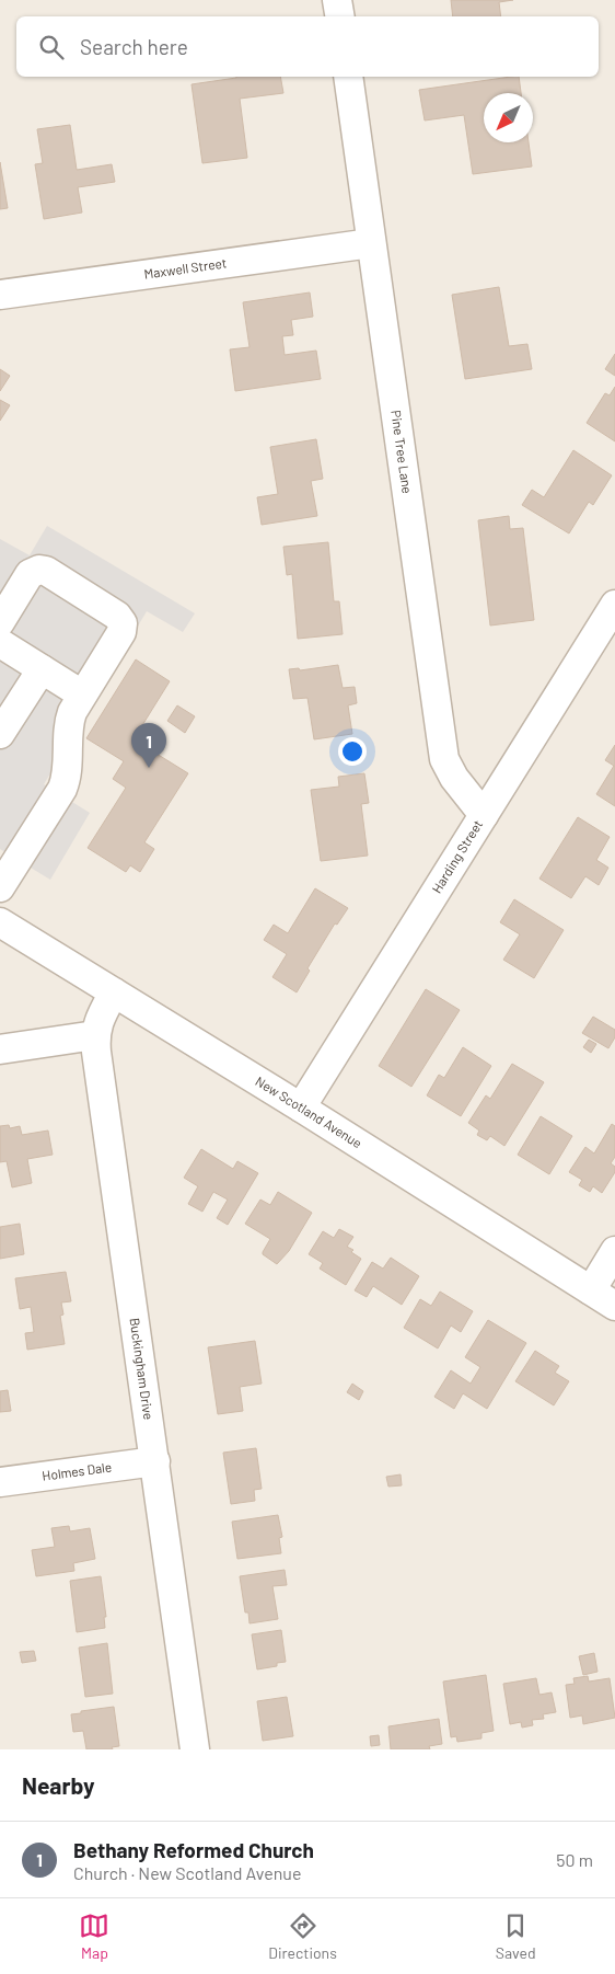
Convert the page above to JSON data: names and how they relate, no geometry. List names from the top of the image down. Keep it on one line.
{"streets":{"street":["Maxwell Street","Pine Tree Lane","Harding Street","New Scotland Avenue","Buckingham Drive","Holmes Dale"]},"crossings":[["Maxwell Street","Pine Tree Lane"],["Pine Tree Lane","Harding Street"],["Harding Street","New Scotland Avenue"],["New Scotland Avenue","Buckingham Drive"],["Buckingham Drive","Holmes Dale"]],"north":"bottom left","page":{"search":"Search here","pins":"1","heading":"Nearby","list":[{"mark":"1","name":"Bethany Reformed Church","note":"Church · New Scotland Avenue","value":"50 m"}],"nav":["Map","Directions","Saved"]}}
